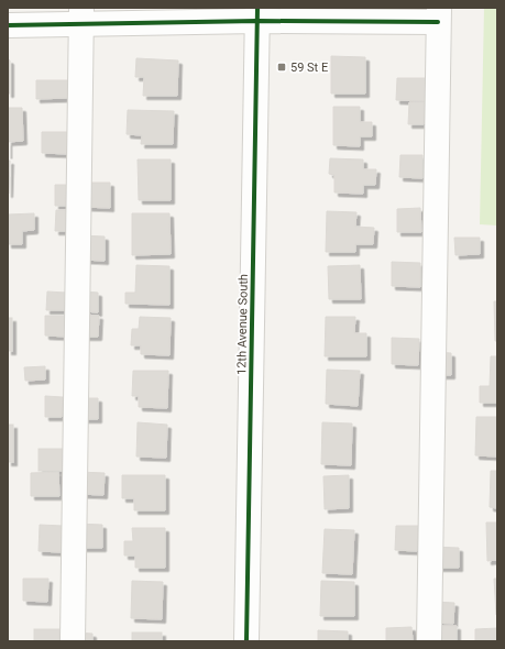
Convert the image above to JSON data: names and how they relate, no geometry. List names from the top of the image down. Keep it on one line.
{"streets":{"street":["12th Avenue South"]},"places":{"transit":["59 St E"]}}
